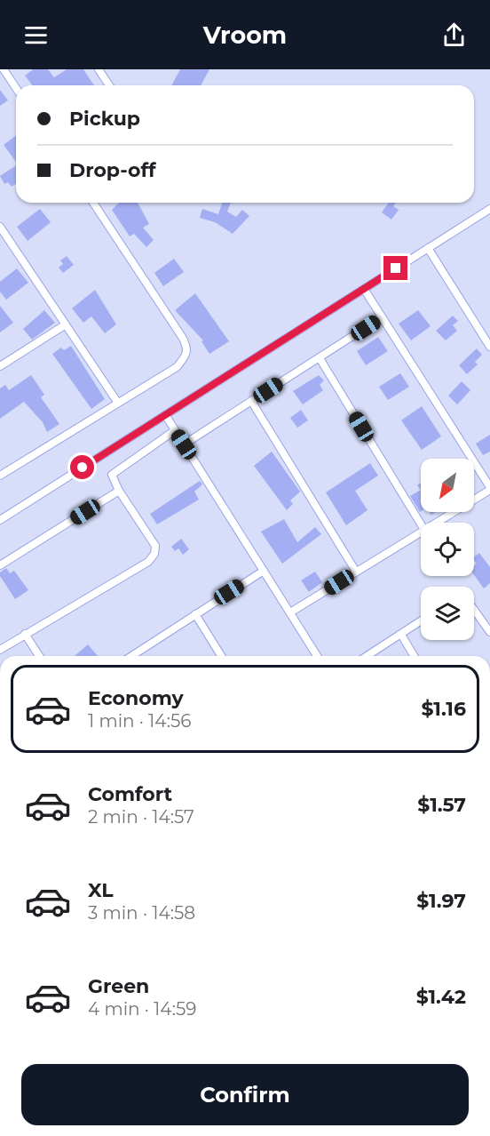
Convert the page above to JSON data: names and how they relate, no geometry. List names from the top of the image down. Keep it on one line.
{"north":"bottom left","page":{"header":"Vroom","banner":["Pickup","Drop-off"],"list":[{"name":"Economy","note":"1 min · 14:56","value":"$1.16"},{"name":"Comfort","note":"2 min · 14:57","value":"$1.57"},{"name":"XL","note":"3 min · 14:58","value":"$1.97"},{"name":"Green","note":"4 min · 14:59","value":"$1.42"}],"buttons":"Confirm"}}
